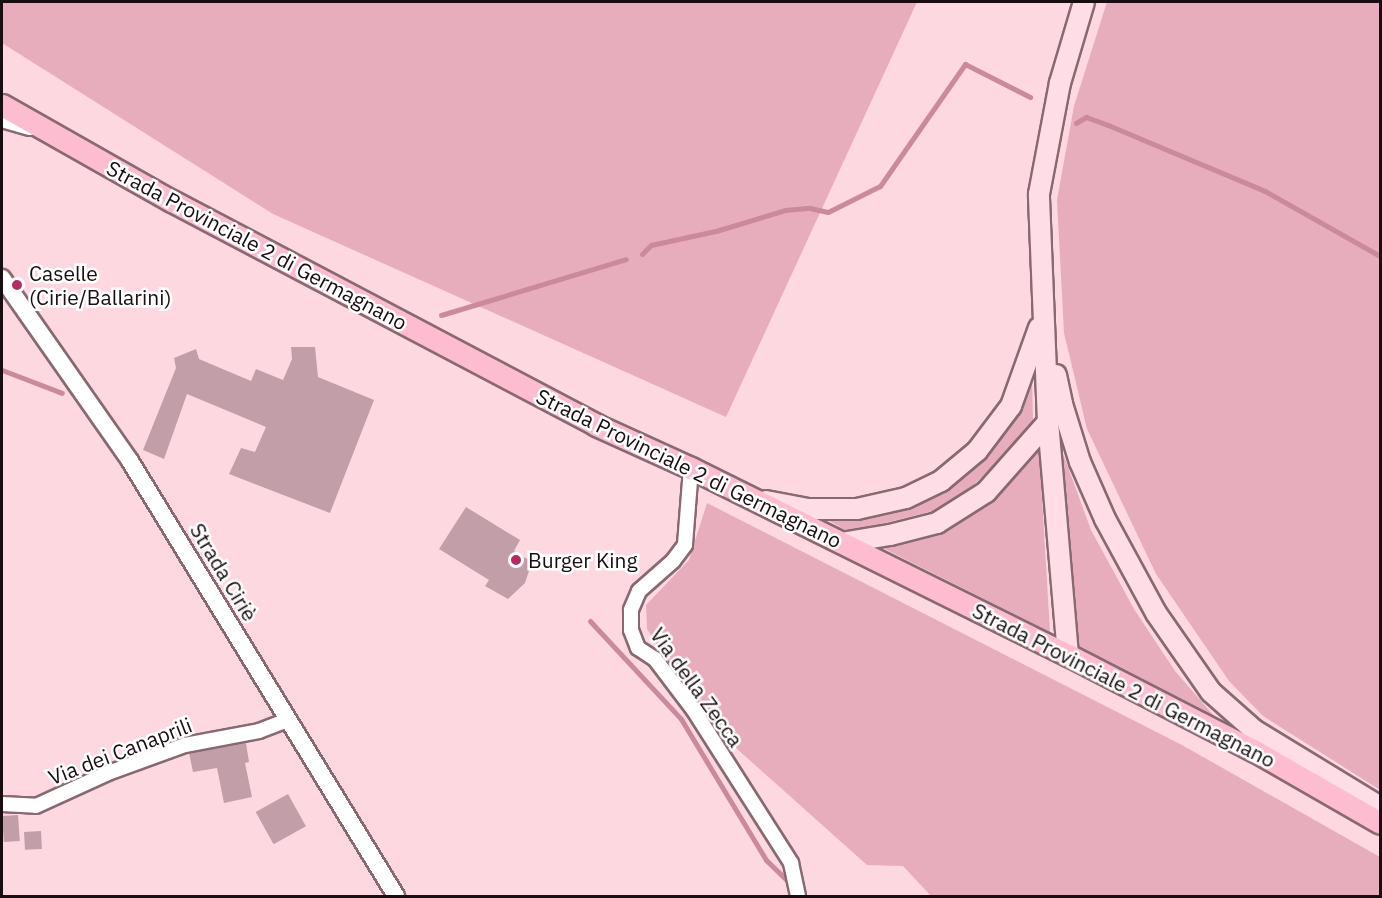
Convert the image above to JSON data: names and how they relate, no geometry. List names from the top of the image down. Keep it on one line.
{"streets":{"main road":["Strada Provinciale 2 di Germagnano"],"street":["Strada Ciriè","Via della Zecca","Via dei Canaprili"]},"crossings":[["Strada Provinciale 2 di Germagnano","Via della Zecca"],["Strada Ciriè","Via dei Canaprili"]],"places":["Caselle (Cirie/Ballarini)","Burger King"]}
